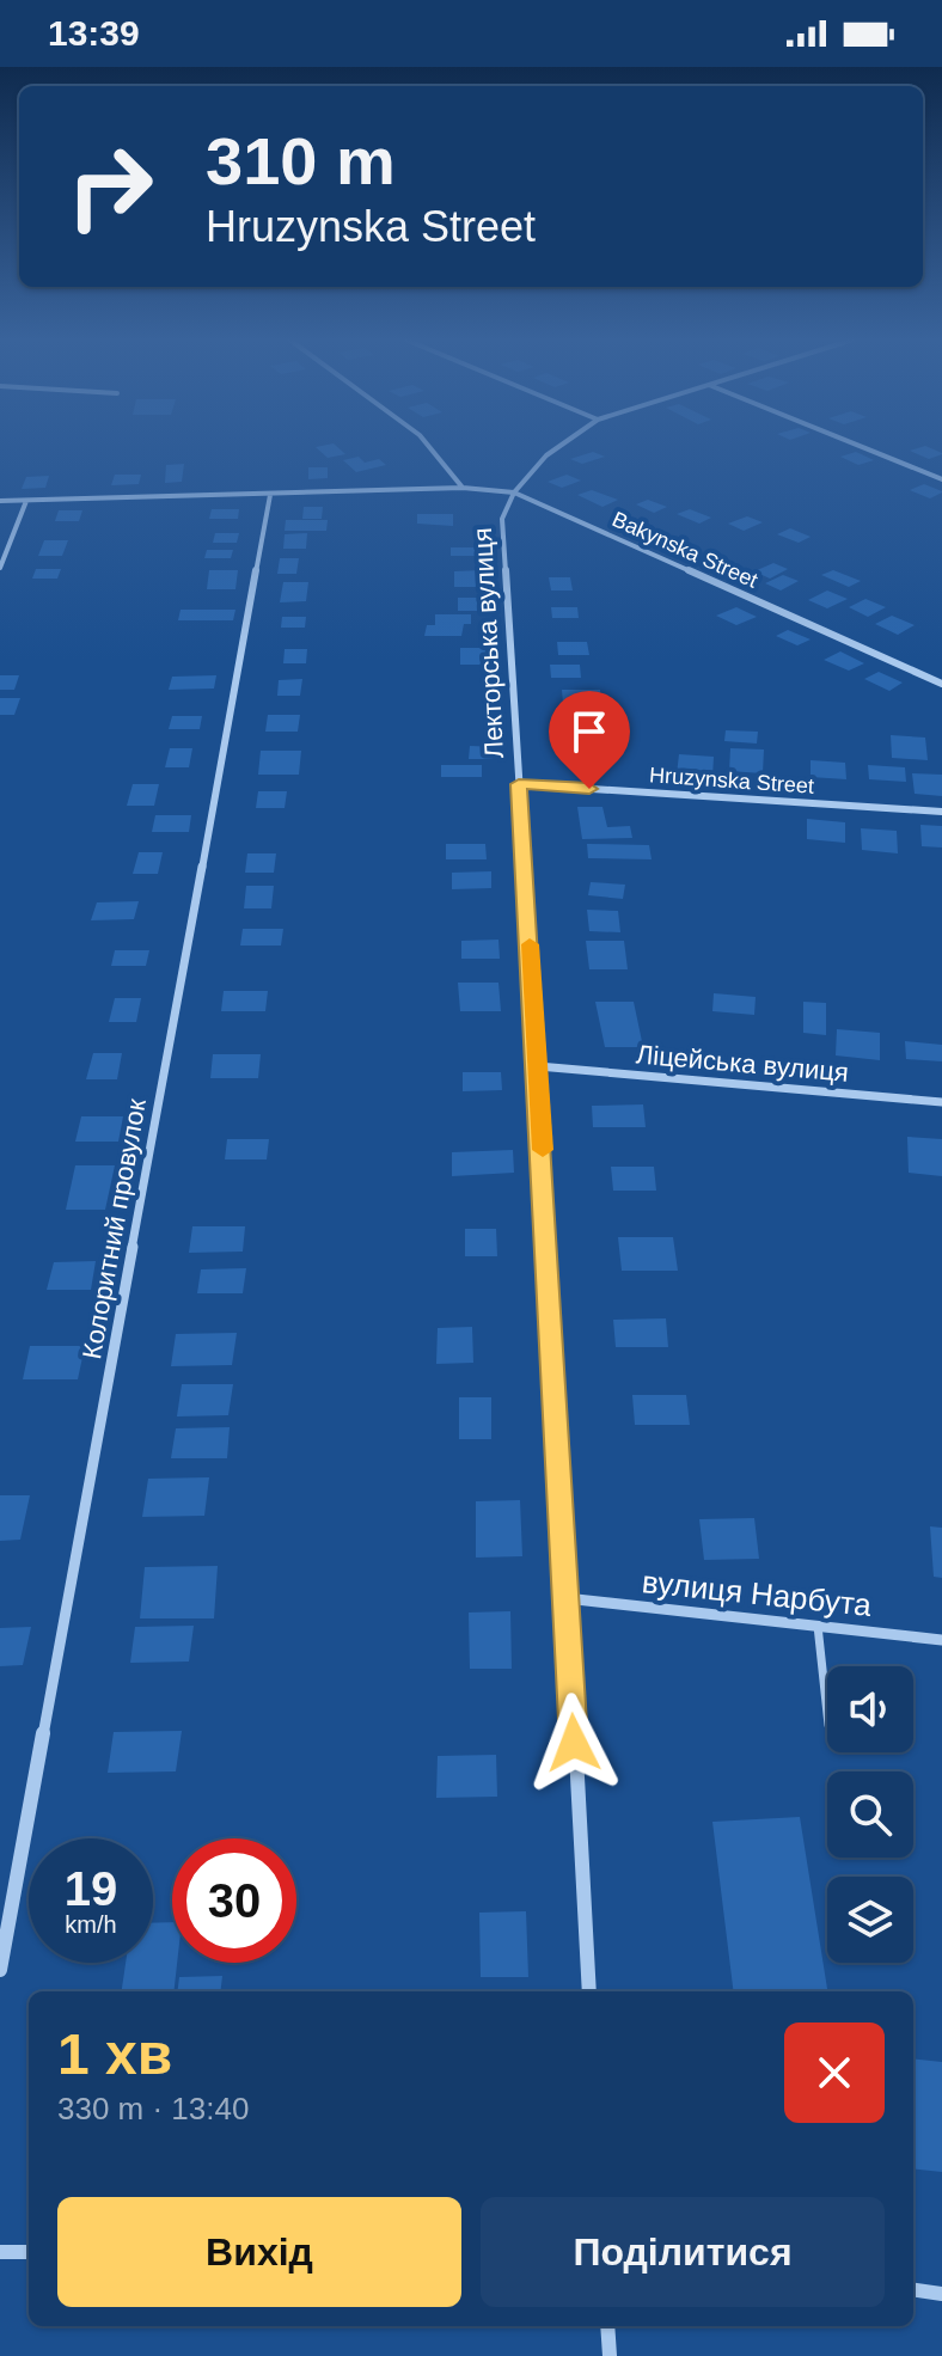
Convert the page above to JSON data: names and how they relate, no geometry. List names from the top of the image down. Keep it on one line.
{"streets":{"street":["Bakynska Street","Лекторська вулиця","Hruzynska Street","Ліцейська вулиця","Колоритний провулок","вулиця Нарбута"]},"crossings":[["Bakynska Street","Лекторська вулиця"],["Bakynska Street","Колоритний провулок"],["Лекторська вулиця","Hruzynska Street"],["Лекторська вулиця","Ліцейська вулиця"],["Лекторська вулиця","вулиця Нарбута"]],"page":{"status":"13:39","turn":["310 m","Hruzynska Street"],"speed":"19 km/h","limit":"30","heading":["1 хв","330 m · 13:40"],"buttons":["Вихід","Поділитися"]}}
